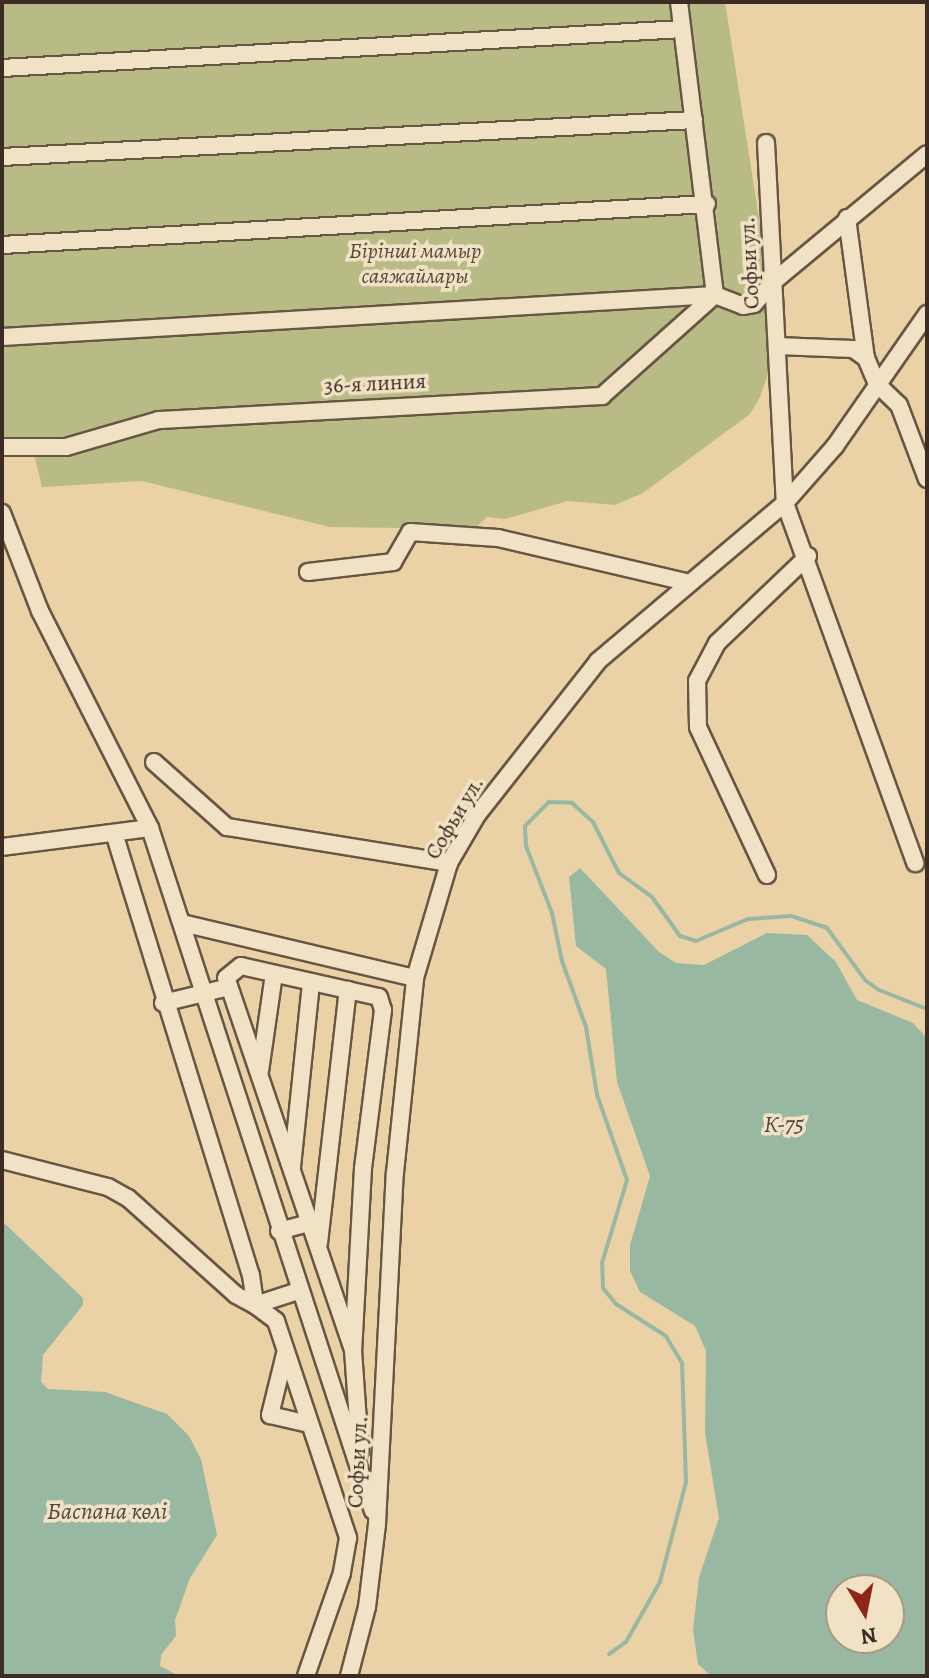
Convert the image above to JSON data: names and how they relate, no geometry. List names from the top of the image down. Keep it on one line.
{"streets":{"street":["Софьи ул.","36-я линия"]},"water":["К-75","Баспана көлі"],"parks":["Бірінші мамыр саяжайлары"],"north":"bottom"}
